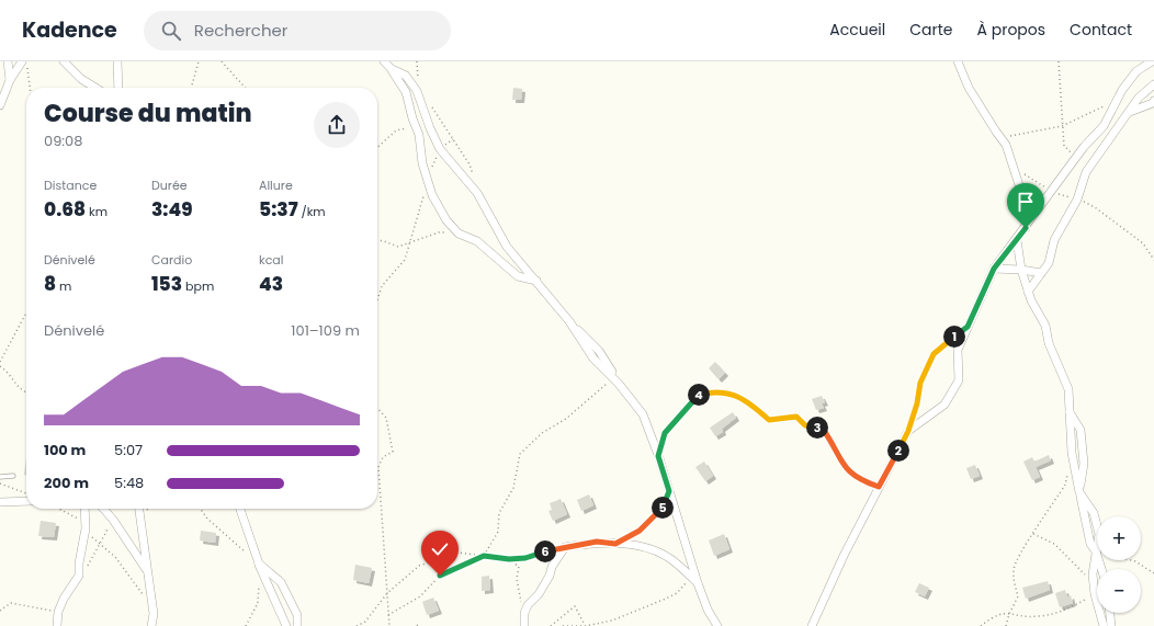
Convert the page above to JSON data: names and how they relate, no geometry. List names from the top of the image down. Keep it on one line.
{"page":{"header":"Kadence","search":"Rechercher","nav":["Accueil","Carte","À propos","Contact"],"heading":["Course du matin","09:08"],"stats":[["Distance","0.68 km"],["Durée","3:49"],["Allure","5:37 /km"],["Dénivelé","8 m"],["Cardio","153 bpm"],["kcal","43"]],"chart":["Dénivelé","101–109 m"],"pins":["1","4","3","2","5","6"],"list":[{"name":"100 m","note":"5:07"},{"name":"200 m","note":"5:48"}],"map_buttons":["+","−"]}}
